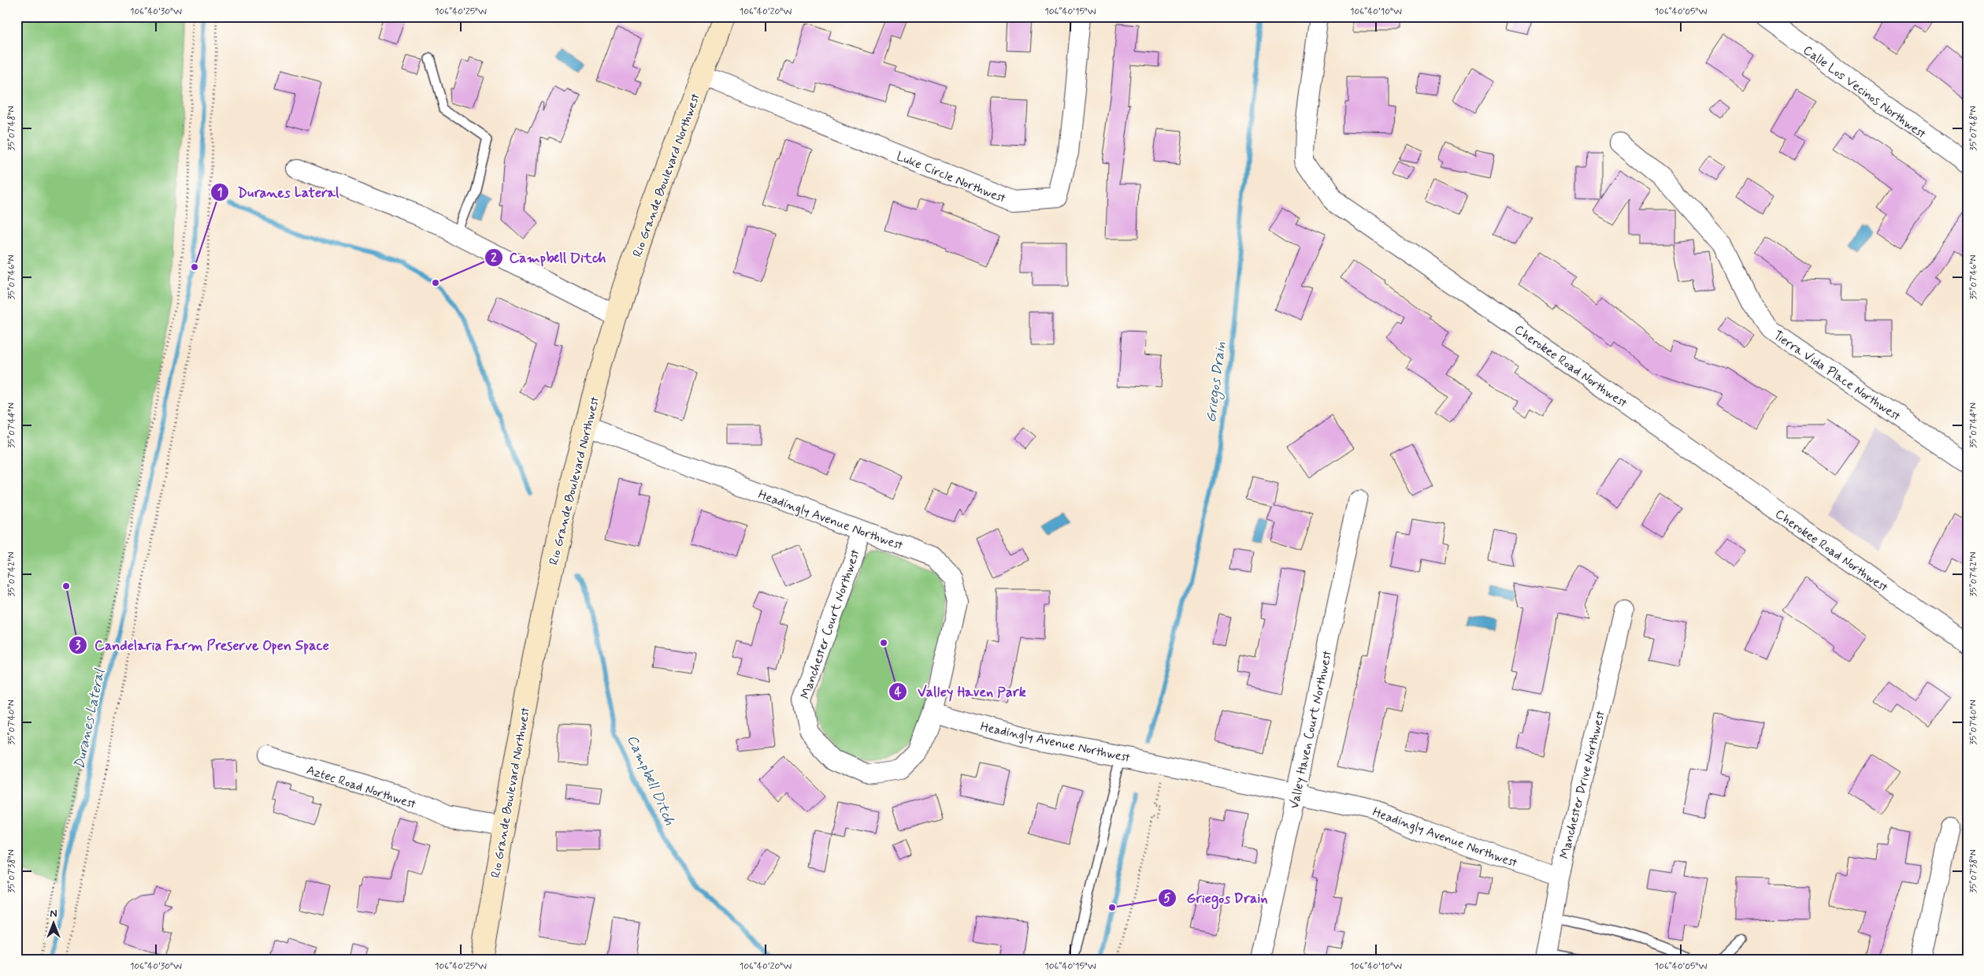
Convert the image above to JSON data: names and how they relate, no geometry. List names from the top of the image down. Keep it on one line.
{"streets":{"main road":["Rio Grande Boulevard Northwest"],"street":["Calle Los Vecinos Northwest","Luke Circle Northwest","Cherokee Road Northwest","Tierra Vida Place Northwest","Headingly Avenue Northwest","Manchester Court Northwest","Valley Haven Court Northwest","Manchester Drive Northwest","Aztec Road Northwest"]},"crossings":[["Rio Grande Boulevard Northwest","Luke Circle Northwest"],["Rio Grande Boulevard Northwest","Headingly Avenue Northwest"],["Rio Grande Boulevard Northwest","Aztec Road Northwest"],["Headingly Avenue Northwest","Manchester Court Northwest"],["Headingly Avenue Northwest","Valley Haven Court Northwest"],["Headingly Avenue Northwest","Manchester Drive Northwest"]],"water":["Griegos Drain","Duranes Lateral","Campbell Ditch"],"places":["Duranes Lateral","Campbell Ditch","Candelaria Farm Preserve Open Space","Valley Haven Park","Griegos Drain"],"north":"top","coordinates":["106°40'30\"W","106°40'25\"W","106°40'20\"W","106°40'15\"W","106°40'10\"W","106°40'05\"W","35°07'48\"N","35°07'46\"N","35°07'44\"N","35°07'42\"N","35°07'40\"N","35°07'38\"N"]}
